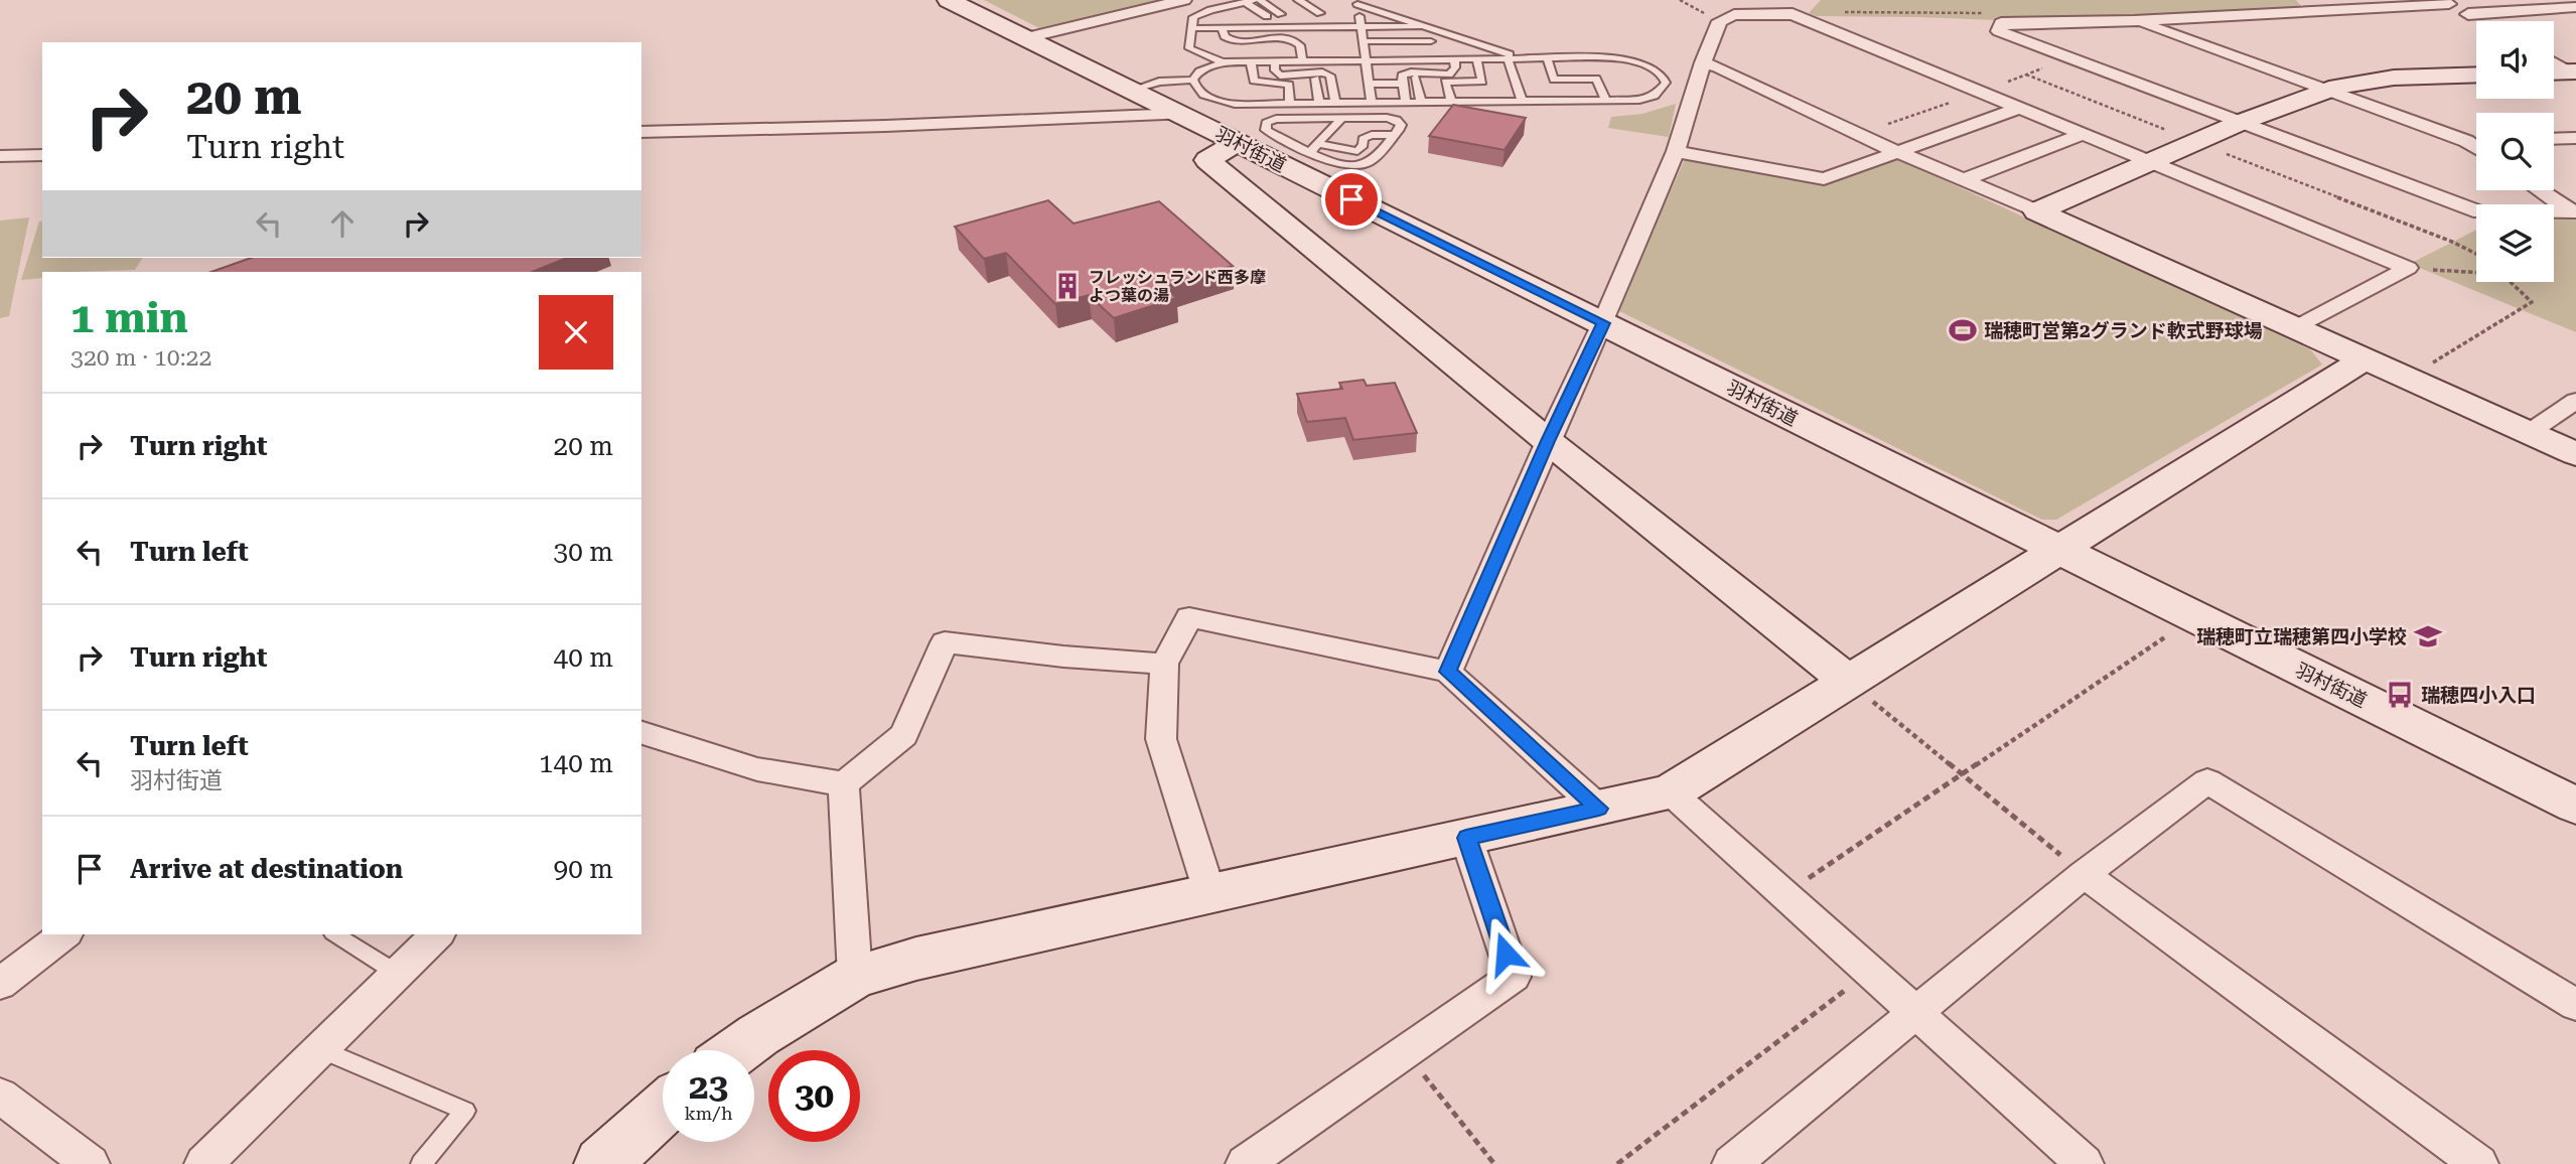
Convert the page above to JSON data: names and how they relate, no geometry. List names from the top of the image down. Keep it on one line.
{"streets":{"street":["羽村街道"]},"places":{"building":["フレッシュランド西多摩 よつ葉の湯"],"sports":["瑞穂町営第2グランド軟式野球場"],"school or university":["瑞穂町立瑞穂第四小学校"],"bus stop":["瑞穂四小入口"]},"page":{"turn":["20 m","Turn right"],"heading":["1 min","320 m · 10:22"],"list":[{"name":"Turn right","value":"20 m"},{"name":"Turn left","value":"30 m"},{"name":"Turn right","value":"40 m"},{"name":"Turn left","note":"羽村街道","value":"140 m"},{"name":"Arrive at destination","value":"90 m"}],"speed":"23 km/h","limit":"30"}}
